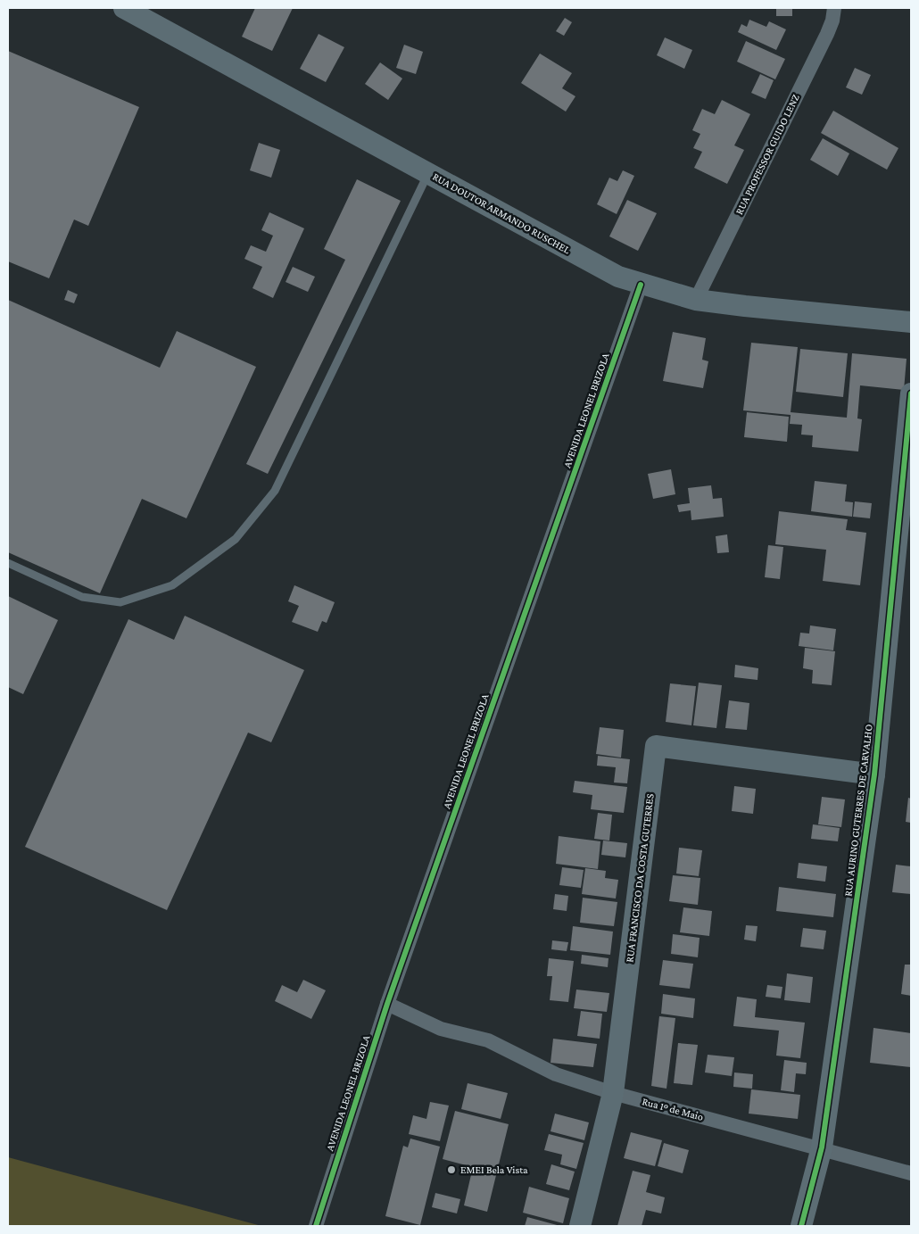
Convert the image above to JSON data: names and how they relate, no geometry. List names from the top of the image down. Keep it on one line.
{"streets":{"street":["RUA PROFESSOR GUIDO LENZ","RUA DOUTOR ARMANDO RUSCHEL","AVENIDA LEONEL BRIZOLA","RUA AURINO GUTERRES DE CARVALHO","RUA FRANCISCO DA COSTA GUTERRES","Rua 1º de Maio"]},"crossings":[["RUA PROFESSOR GUIDO LENZ","RUA DOUTOR ARMANDO RUSCHEL"],["RUA DOUTOR ARMANDO RUSCHEL","AVENIDA LEONEL BRIZOLA"],["AVENIDA LEONEL BRIZOLA","Rua 1º de Maio"],["RUA AURINO GUTERRES DE CARVALHO","RUA FRANCISCO DA COSTA GUTERRES"],["RUA AURINO GUTERRES DE CARVALHO","Rua 1º de Maio"],["RUA FRANCISCO DA COSTA GUTERRES","Rua 1º de Maio"]],"places":["EMEI Bela Vista"]}
